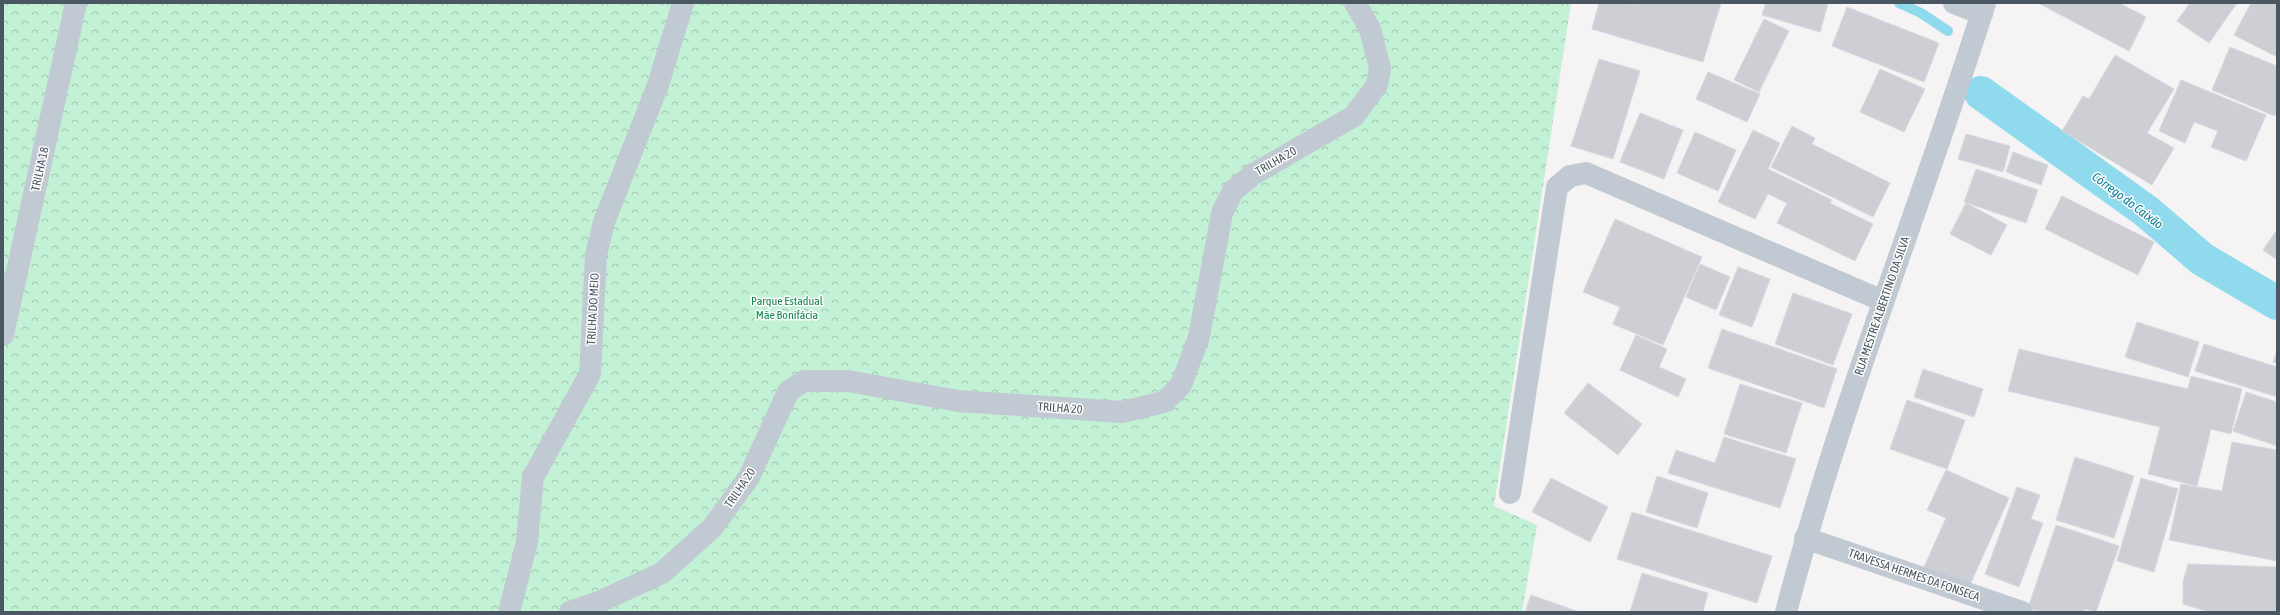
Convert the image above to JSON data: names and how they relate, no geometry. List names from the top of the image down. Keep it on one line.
{"streets":{"street":["TRILHA 20","TRILHA 18","RUA MESTRE ALBERTINO DA SILVA","TRILHA DO MEIO","TRAVESSA HERMES DA FONSECA"]},"crossings":[["RUA MESTRE ALBERTINO DA SILVA","TRAVESSA HERMES DA FONSECA"]],"water":["Córrego do Caixão"],"parks":["Parque Estadual Mãe Bonifácia"]}
